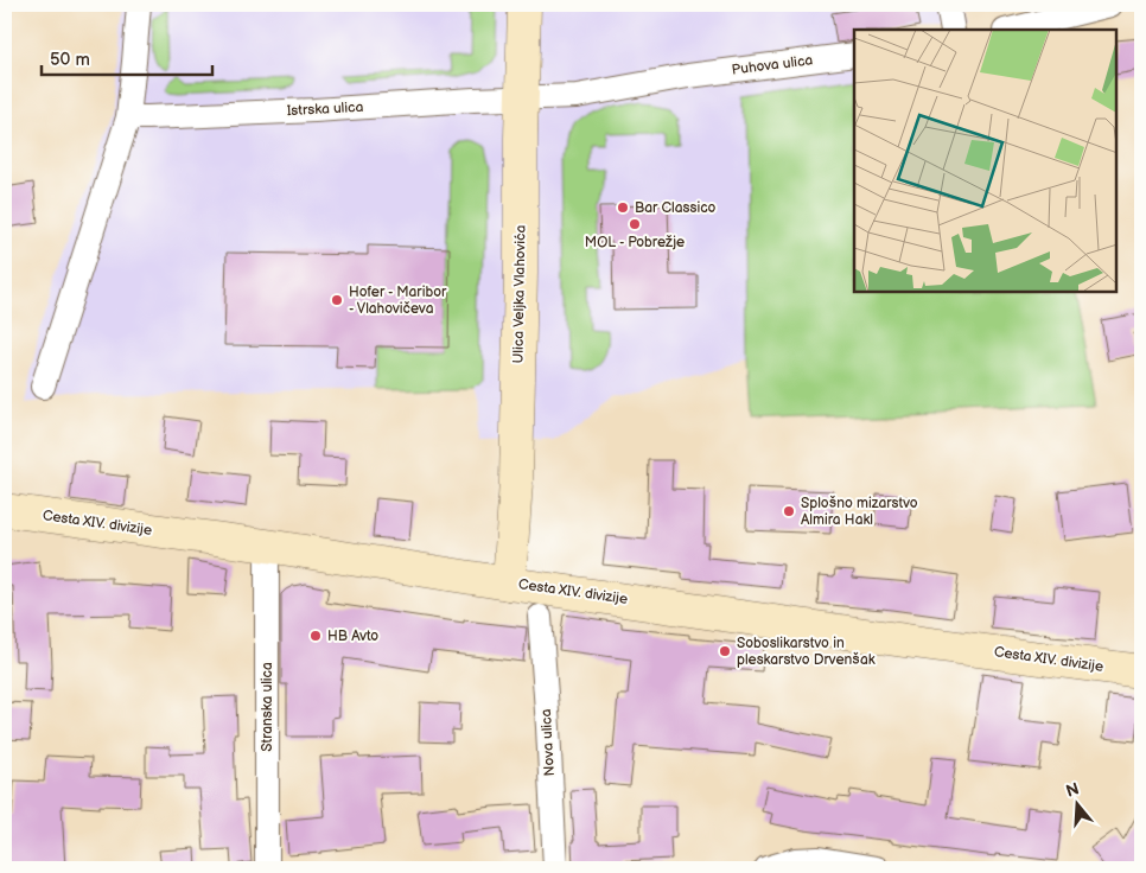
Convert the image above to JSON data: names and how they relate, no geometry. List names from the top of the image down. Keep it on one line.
{"streets":{"street":["Puhova ulica","Istrska ulica","Ulica Veljka Vlahovića","Cesta XIV. divizije","Stranska ulica","Nova ulica"]},"crossings":[["Puhova ulica","Istrska ulica"],["Puhova ulica","Ulica Veljka Vlahovića"],["Istrska ulica","Ulica Veljka Vlahovića"],["Ulica Veljka Vlahovića","Cesta XIV. divizije"],["Cesta XIV. divizije","Stranska ulica"]],"places":["Bar Classico","MOL - Pobrežje","Hofer - Maribor - Vlahovičeva","Splošno mizarstvo Almira Hakl","HB Avto","Soboslikarstvo in pleskarstvo Drvenšak"],"scale_bar":"50 m","north":"top"}
